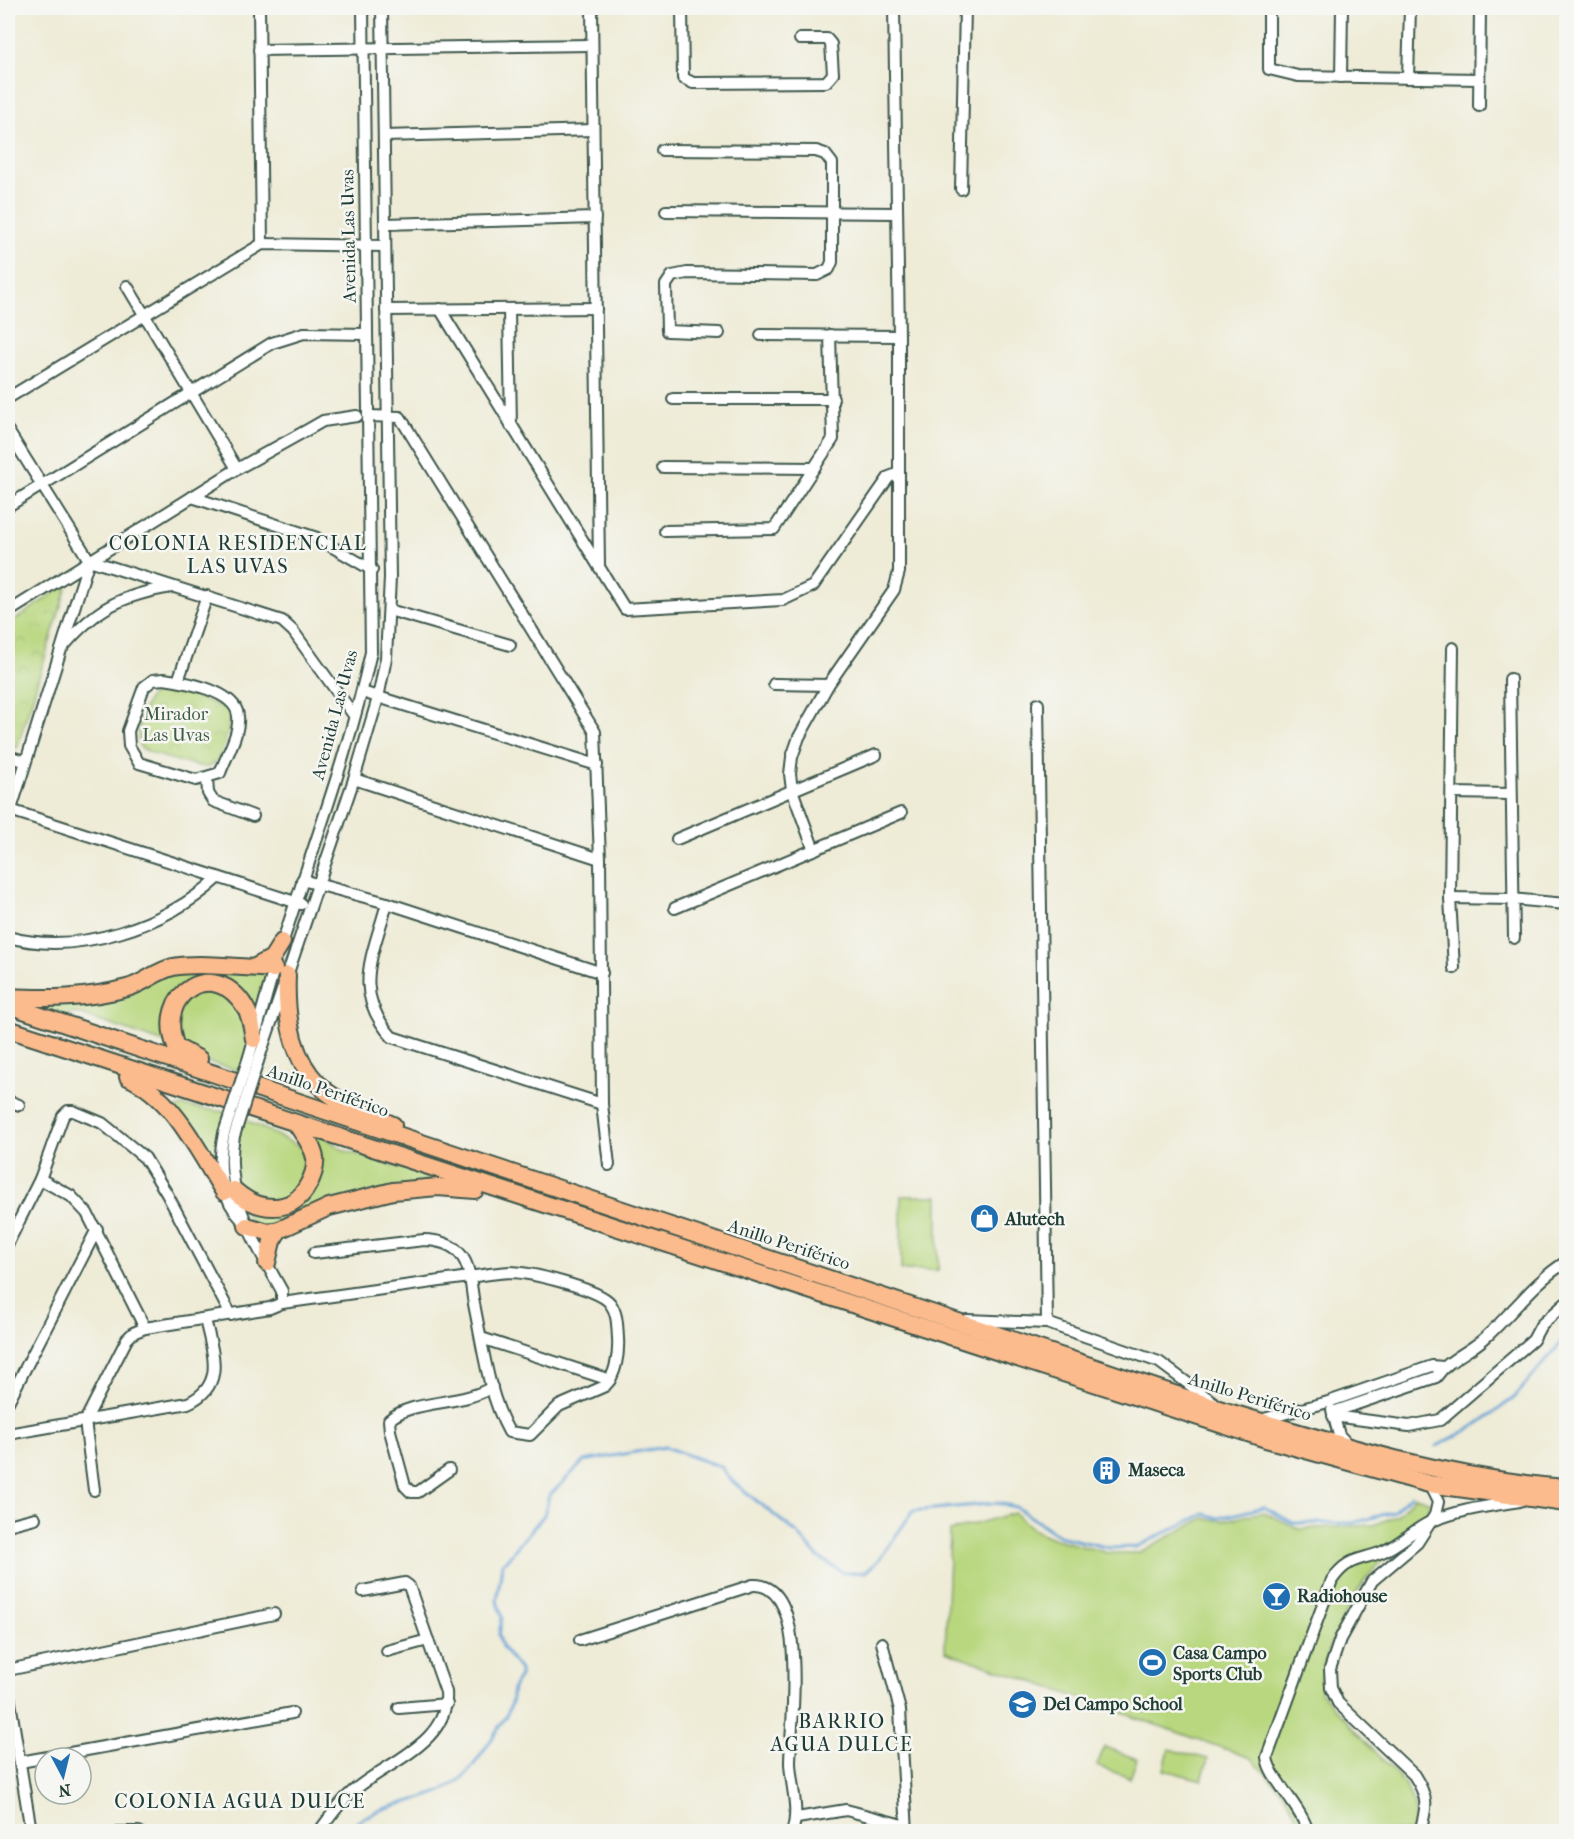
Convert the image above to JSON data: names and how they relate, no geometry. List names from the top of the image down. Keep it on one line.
{"streets":{"highway":["Anillo Periférico"],"street":["Avenida Las Uvas"]},"districts":["COLONIA RESIDENCIAL LAS UVAS","BARRIO AGUA DULCE","COLONIA AGUA DULCE"],"parks":["Mirador Las Uvas"],"places":{"shop":["Alutech"],"building":["Maseca"],"bar":["Radiohouse"],"sports":["Casa Campo Sports Club"],"school or university":["Del Campo School"]},"north":"bottom"}
